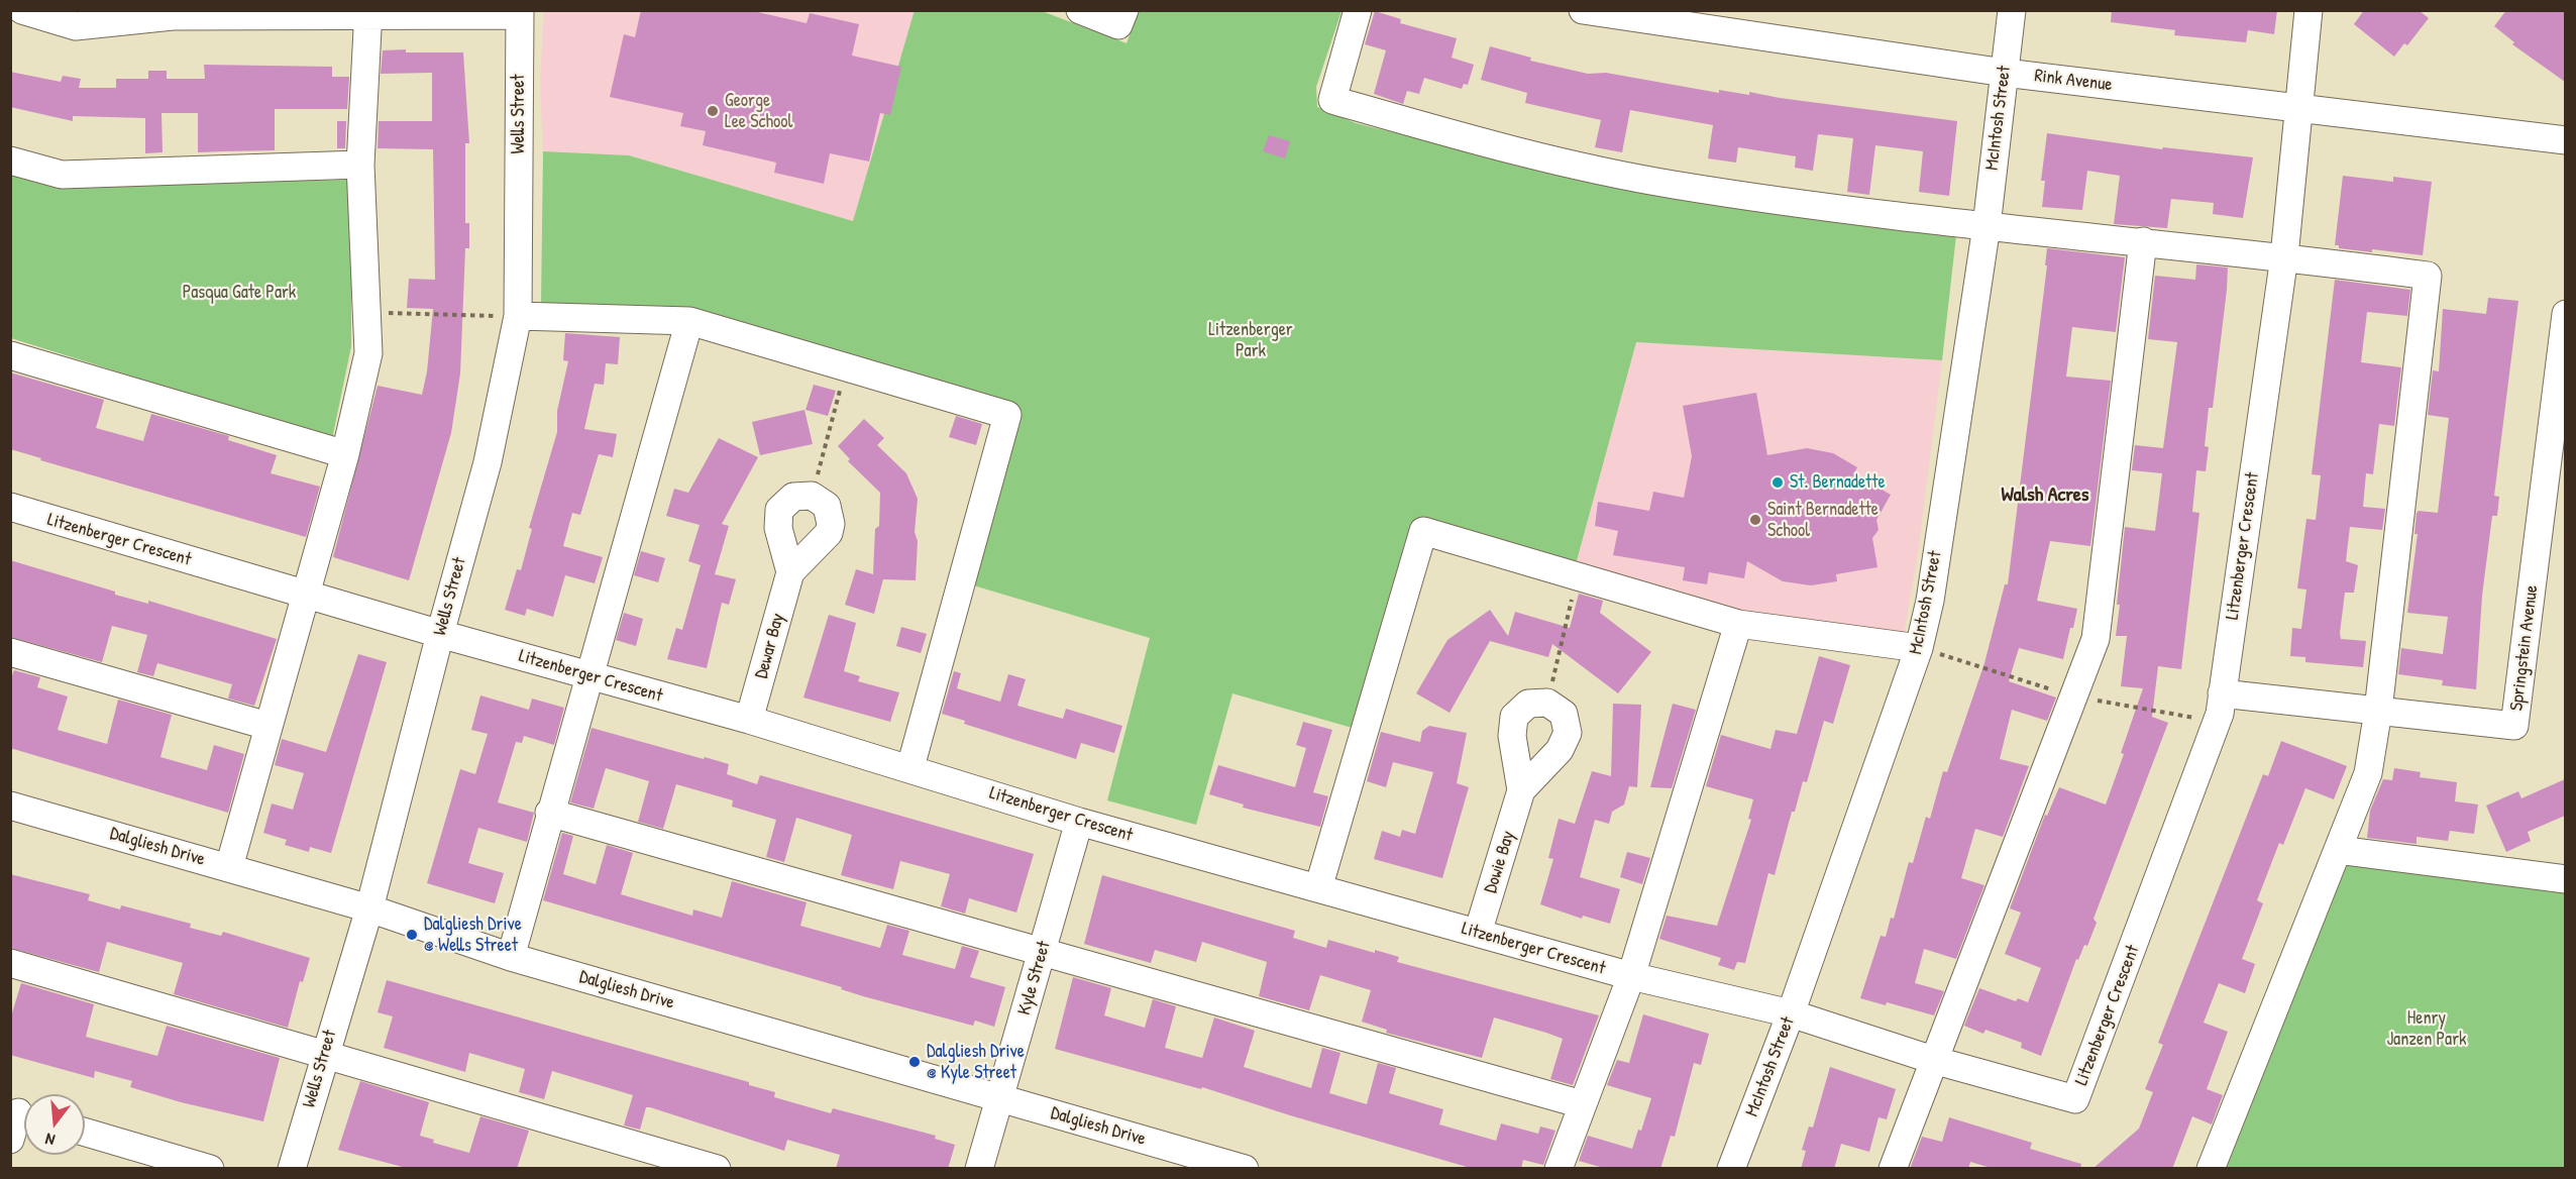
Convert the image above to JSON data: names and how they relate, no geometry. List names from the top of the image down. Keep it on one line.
{"streets":{"street":["Rink Avenue","Wells Street","McIntosh Street","Litzenberger Crescent","Dewar Bay","Springstein Avenue","Dalgliesh Drive","Dowie Bay","Kyle Street"]},"crossings":[["Rink Avenue","McIntosh Street"],["Rink Avenue","Litzenberger Crescent"],["Wells Street","Litzenberger Crescent"],["Wells Street","Dalgliesh Drive"],["McIntosh Street","Litzenberger Crescent"],["Litzenberger Crescent","Dewar Bay"],["Litzenberger Crescent","Springstein Avenue"],["Litzenberger Crescent","Dowie Bay"],["Litzenberger Crescent","Kyle Street"],["Dalgliesh Drive","Kyle Street"]],"districts":["Walsh Acres"],"parks":["Pasqua Gate Park","Litzenberger Park","Henry Janzen Park"],"places":["George Lee School","St. Bernadette","Saint Bernadette School","Dalgliesh Drive @ Wells Street","Dalgliesh Drive @ Kyle Street"],"north":"bottom"}
